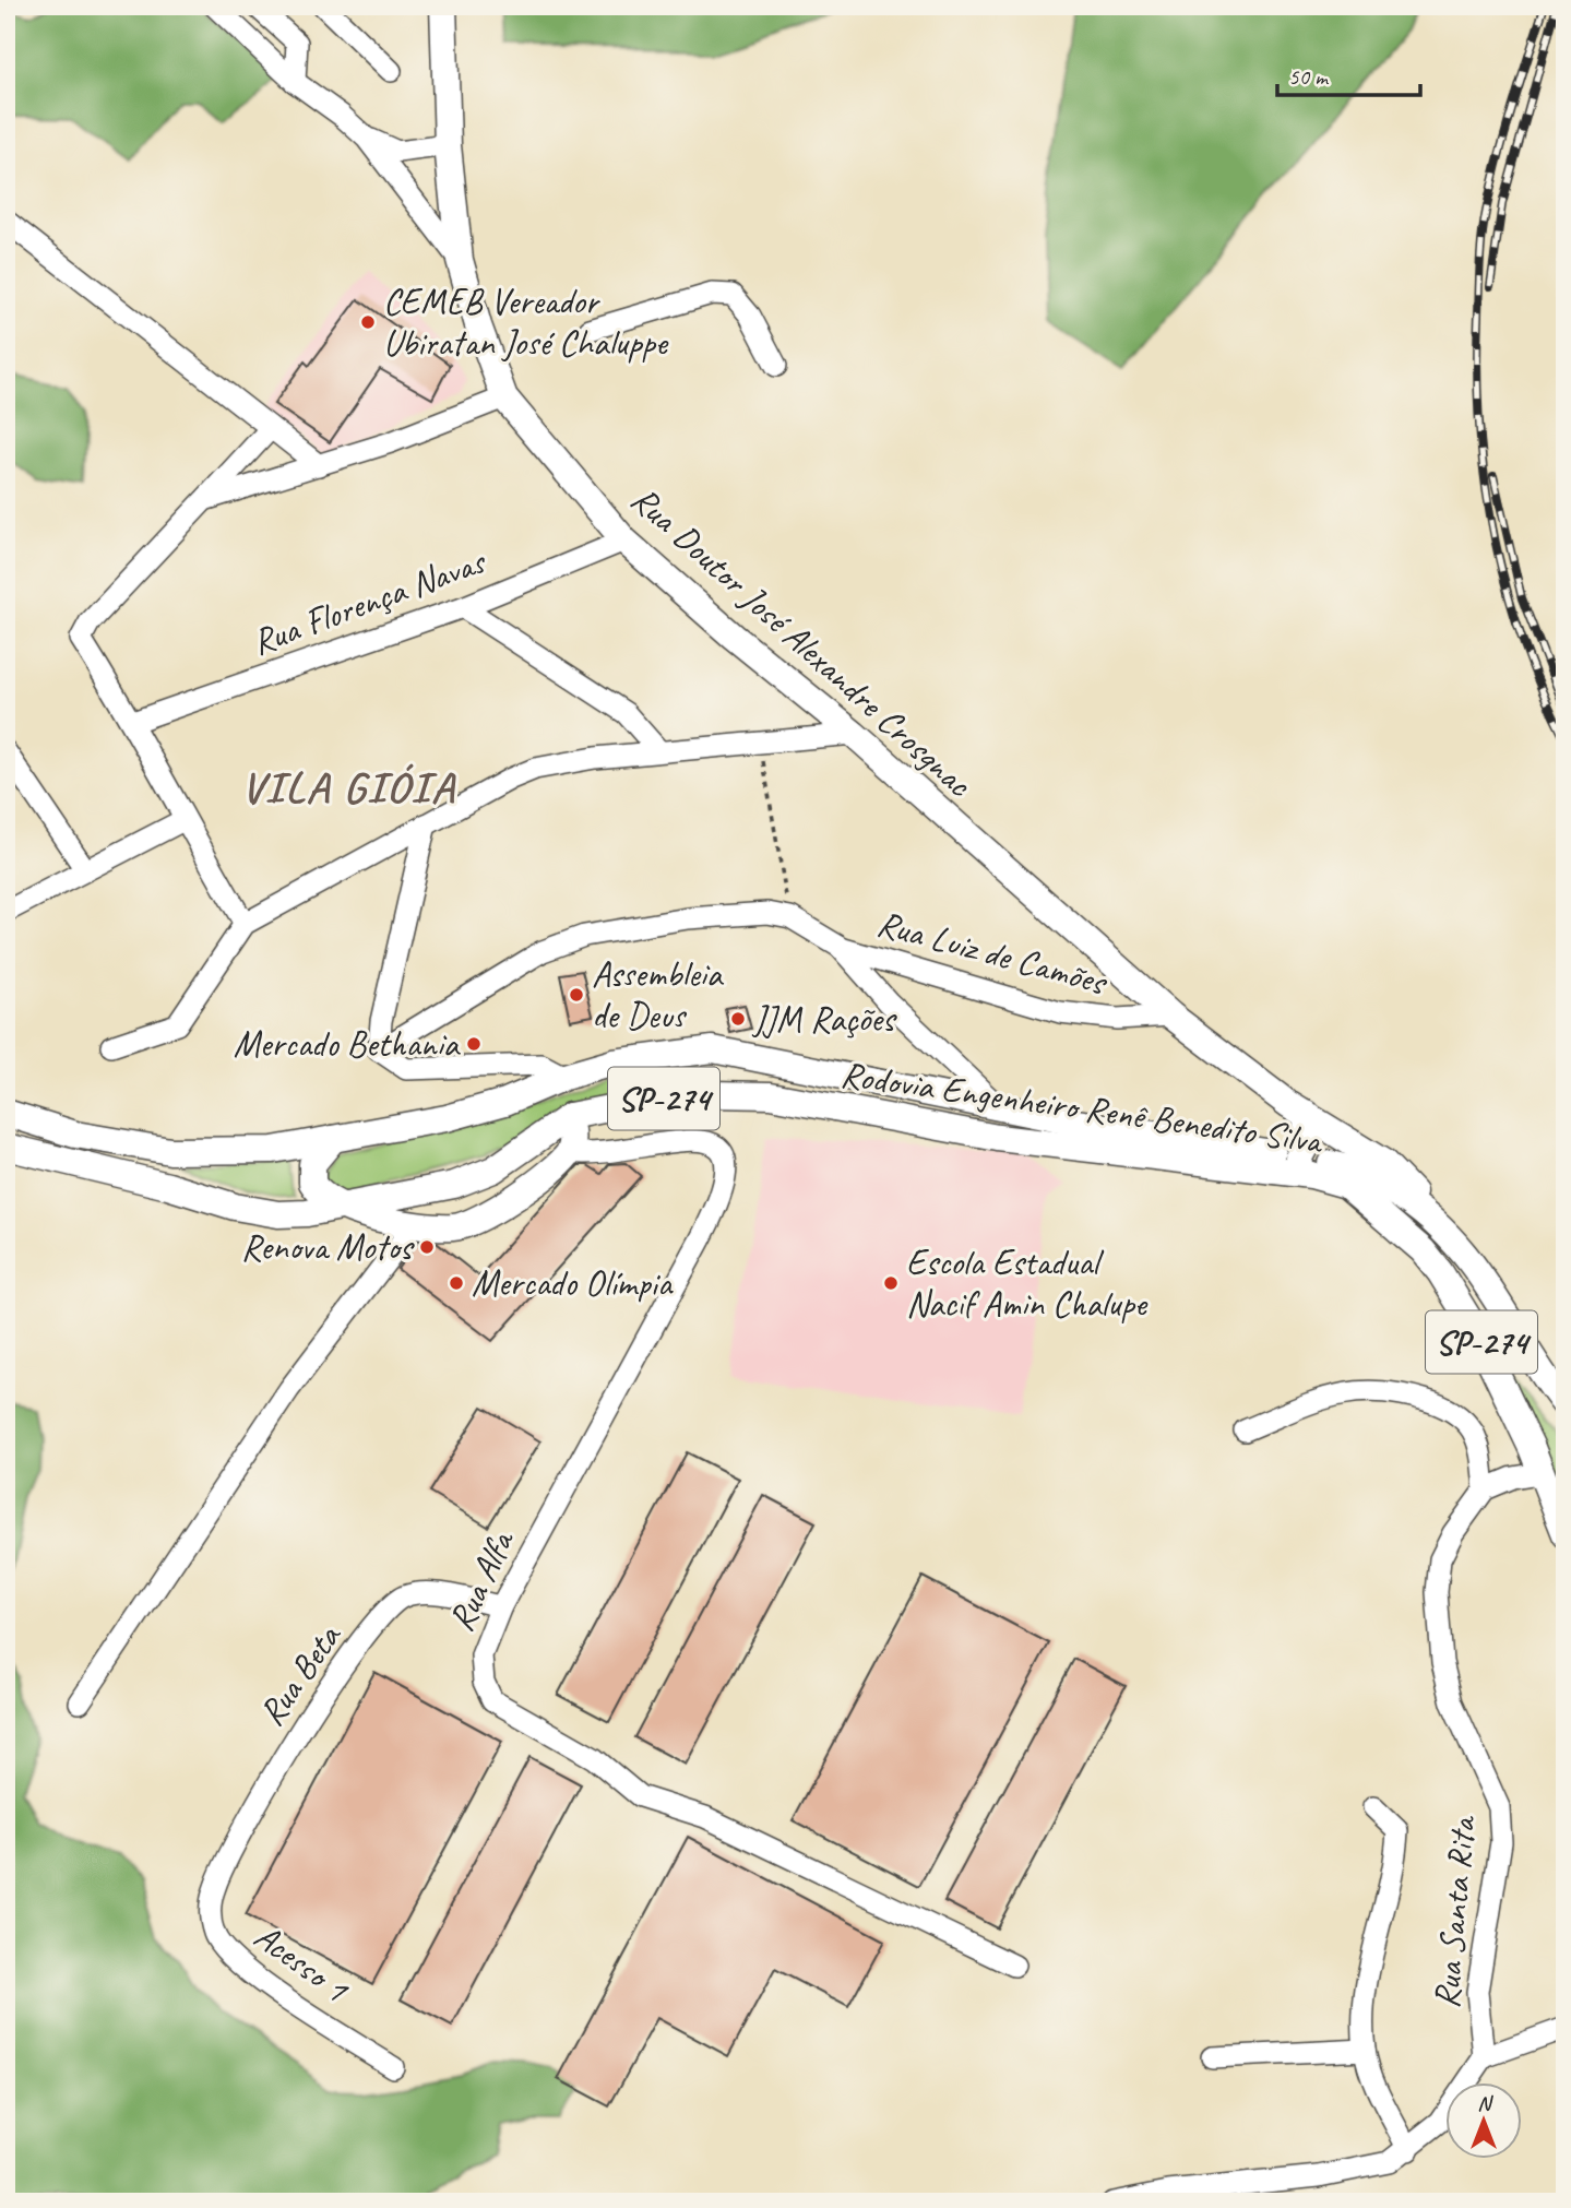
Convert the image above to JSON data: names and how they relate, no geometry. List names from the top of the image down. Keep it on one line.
{"streets":{"main road":["Rua Doutor José Alexandre Crosgnac","SP-274","Rodovia Engenheiro Renê Benedito Silva"],"street":["Rua Florença Navas","Rua Luiz de Camões","Rua Alfa","Rua Beta","Rua Santa Rita","Acesso 1"]},"crossings":[["Rua Florença Navas","Rua Doutor José Alexandre Crosgnac"],["Rua Doutor José Alexandre Crosgnac","Rua Luiz de Camões"],["Rua Doutor José Alexandre Crosgnac","Rodovia Engenheiro Renê Benedito Silva"],["Rua Alfa","Rua Beta"],["Rua Beta","Acesso 1"]],"districts":["VILA GIÓIA"],"places":["CEMEB Vereador Ubiratan José Chaluppe","Assembleia de Deus","JJM Rações","Mercado Bethania","Renova Motos","Mercado Olímpia","Escola Estadual Nacif Amin Chalupe"],"scale_bar":"50 m","north":"top"}
